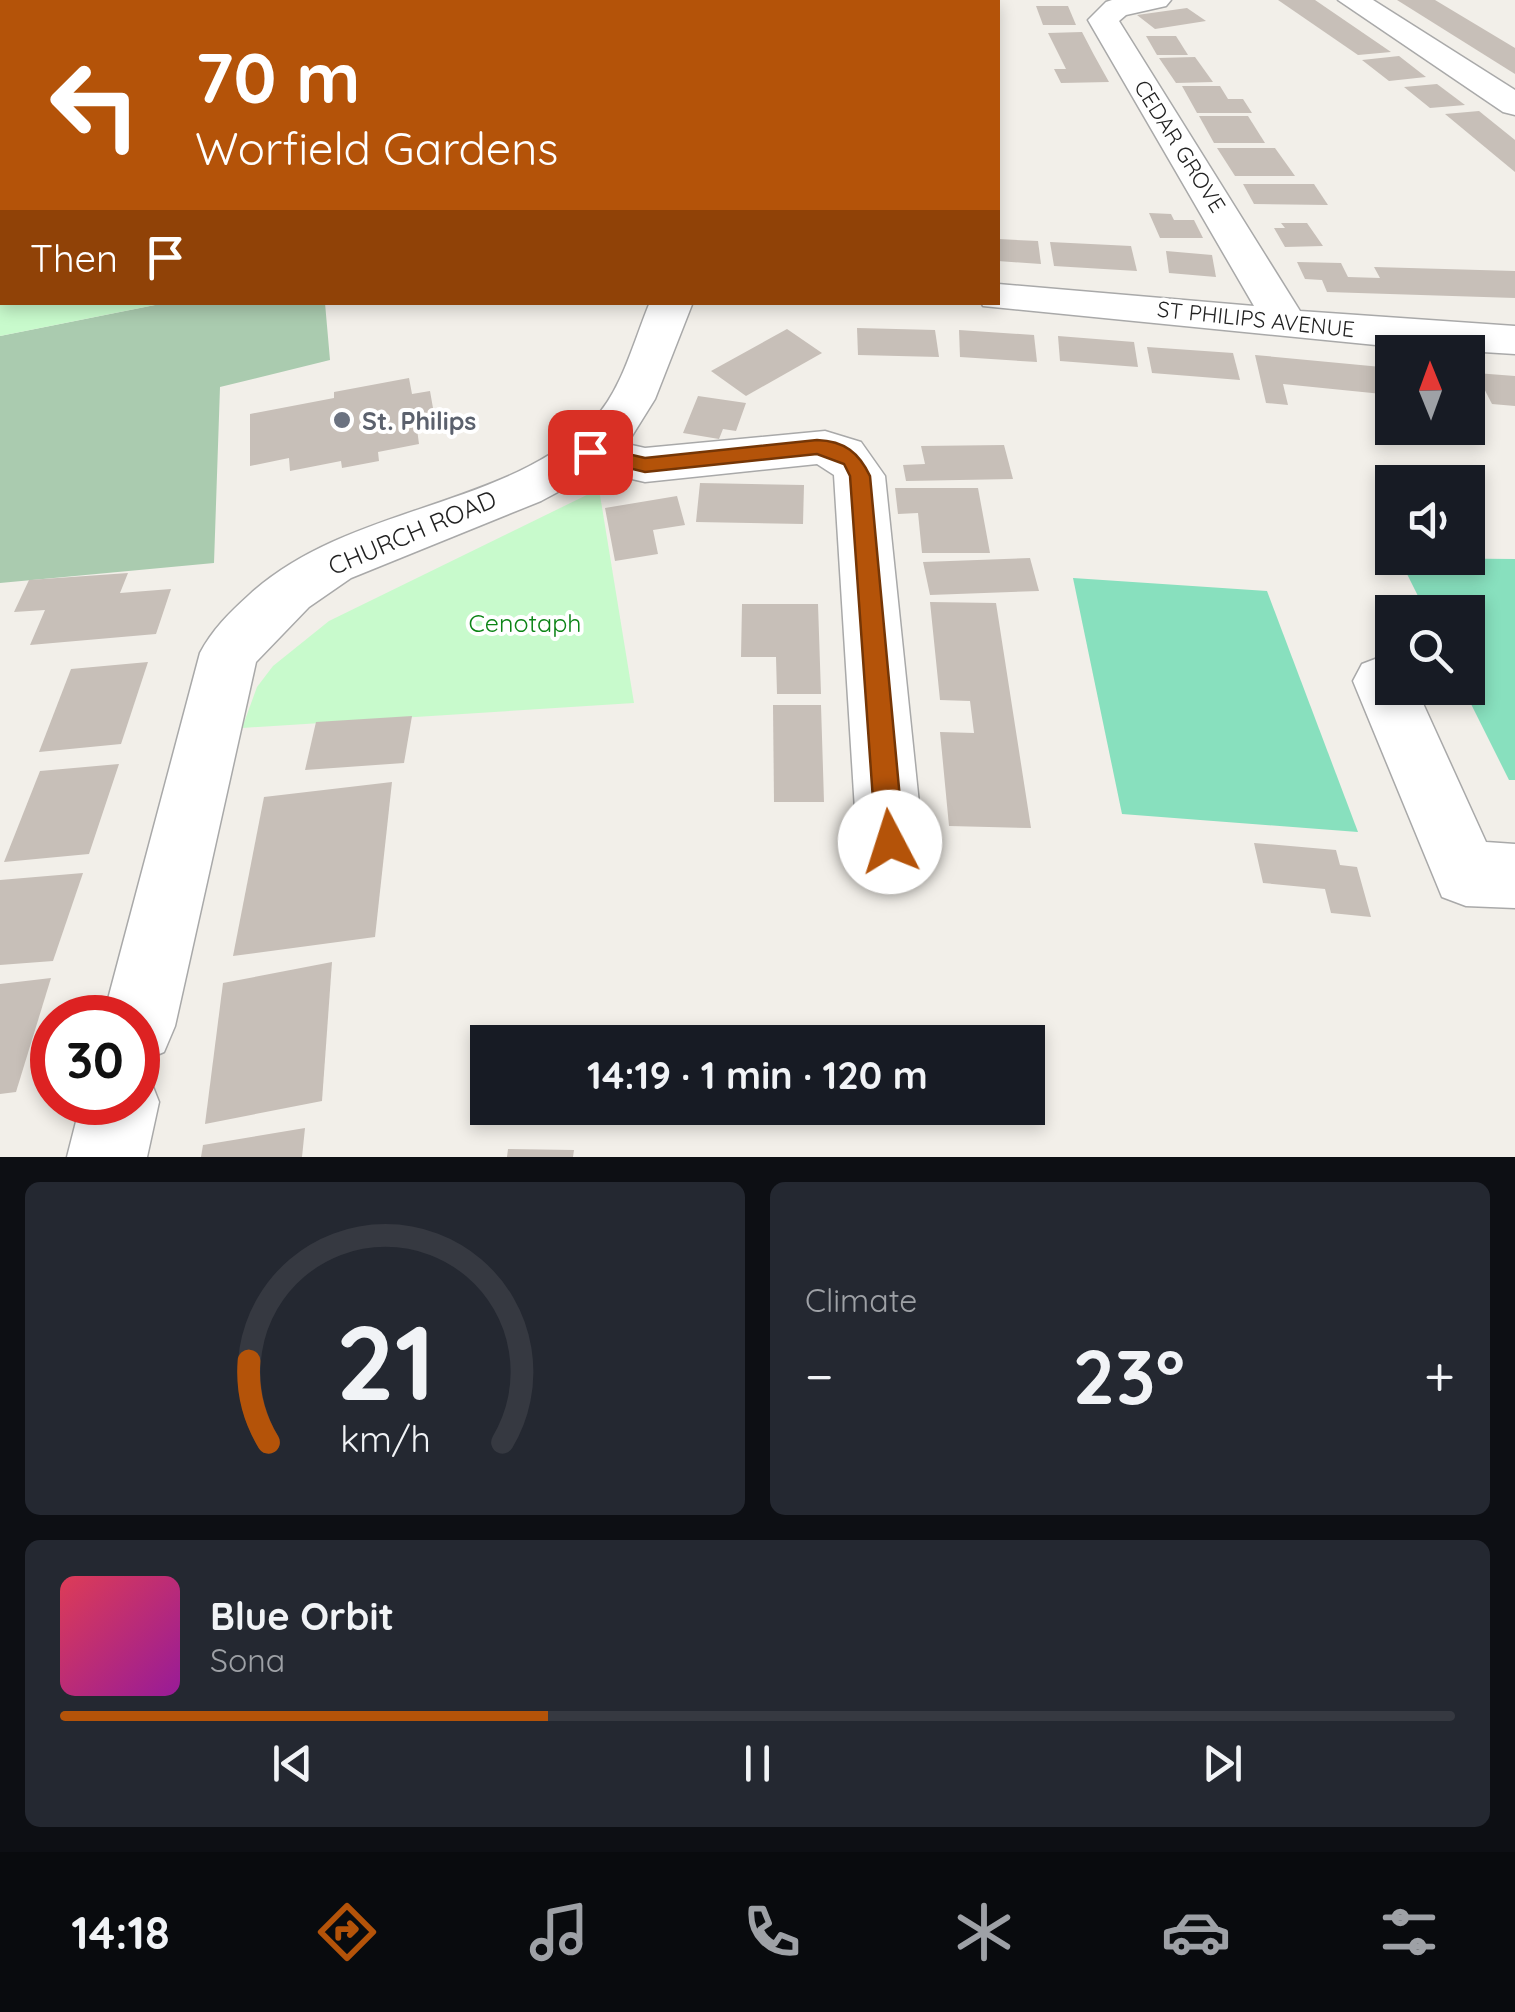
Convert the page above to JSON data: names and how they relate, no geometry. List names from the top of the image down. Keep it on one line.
{"streets":{"street":["CEDAR GROVE","ST PHILIPS AVENUE","CHURCH ROAD"]},"crossings":[["CEDAR GROVE","ST PHILIPS AVENUE"]],"parks":["Cenotaph"],"places":["St. Philips"],"north":"top","page":{"turn":["70 m","Worfield Gardens"],"then":"Then","limit":"30","trip":"14:19 · 1 min · 120 m","tile":"Climate","heat":["−","23°","+"],"song":["Blue Orbit","Sona"],"tabs":"14:18","gauge":["21","km/h"]}}
